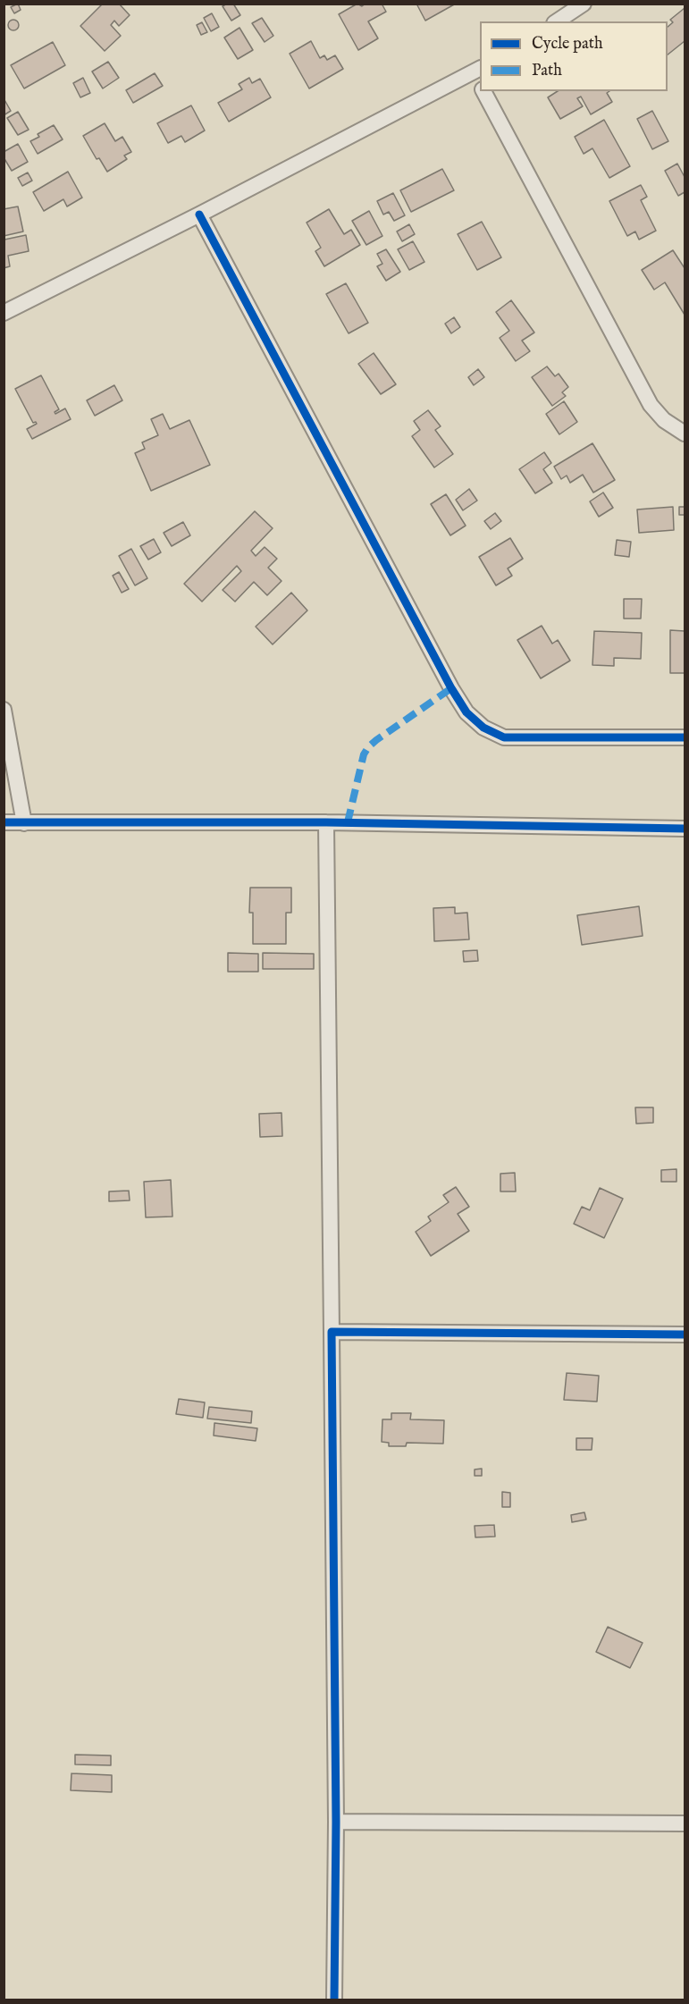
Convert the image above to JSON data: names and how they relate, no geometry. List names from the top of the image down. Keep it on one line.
{"legend":["Cycle path","Path"]}
